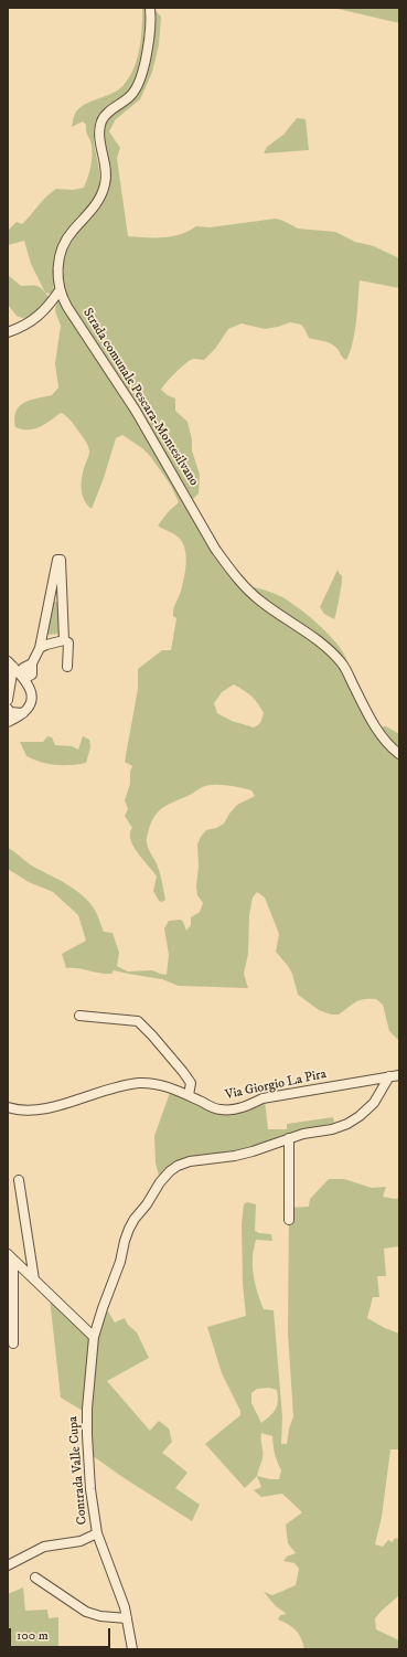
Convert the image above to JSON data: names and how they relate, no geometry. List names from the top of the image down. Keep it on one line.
{"streets":{"street":["Strada comunale Pescara-Montesilvano","Via Giorgio La Pira","Contrada Valle Cupa"]},"crossings":[["Via Giorgio La Pira","Contrada Valle Cupa"]],"scale_bar":"100 m"}
